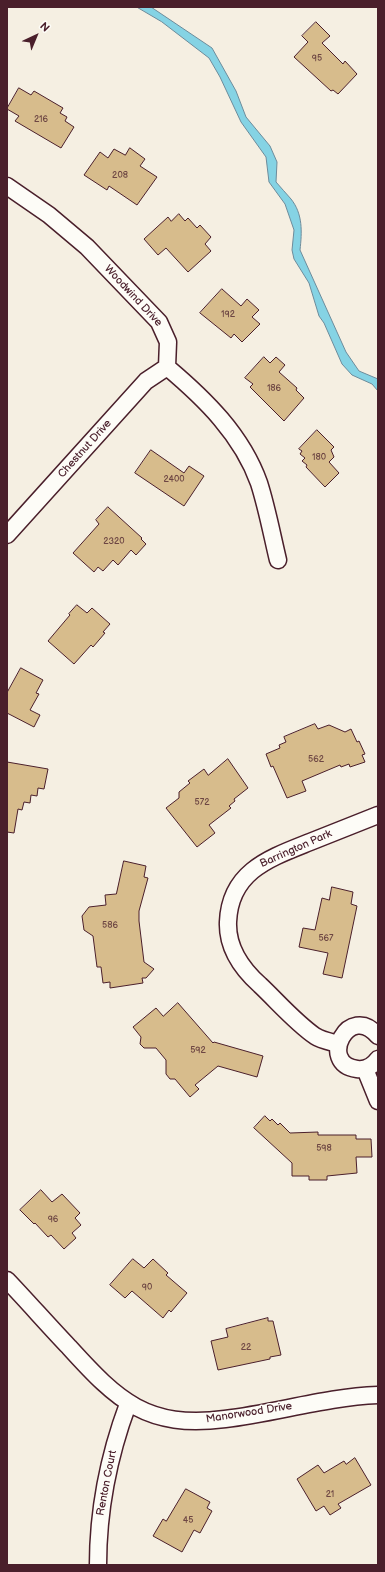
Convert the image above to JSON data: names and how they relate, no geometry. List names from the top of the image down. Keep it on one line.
{"streets":{"street":["Woodwind Drive","Chestnut Drive","Barrington Park","Manorwood Drive","Renton Court"]},"crossings":[["Woodwind Drive","Chestnut Drive"],["Manorwood Drive","Renton Court"]],"house_numbers":["95","216","208","192","186","180","2400","2320","562","572","586","567","592","598","96","90","22","21","45"],"north":"top right"}
